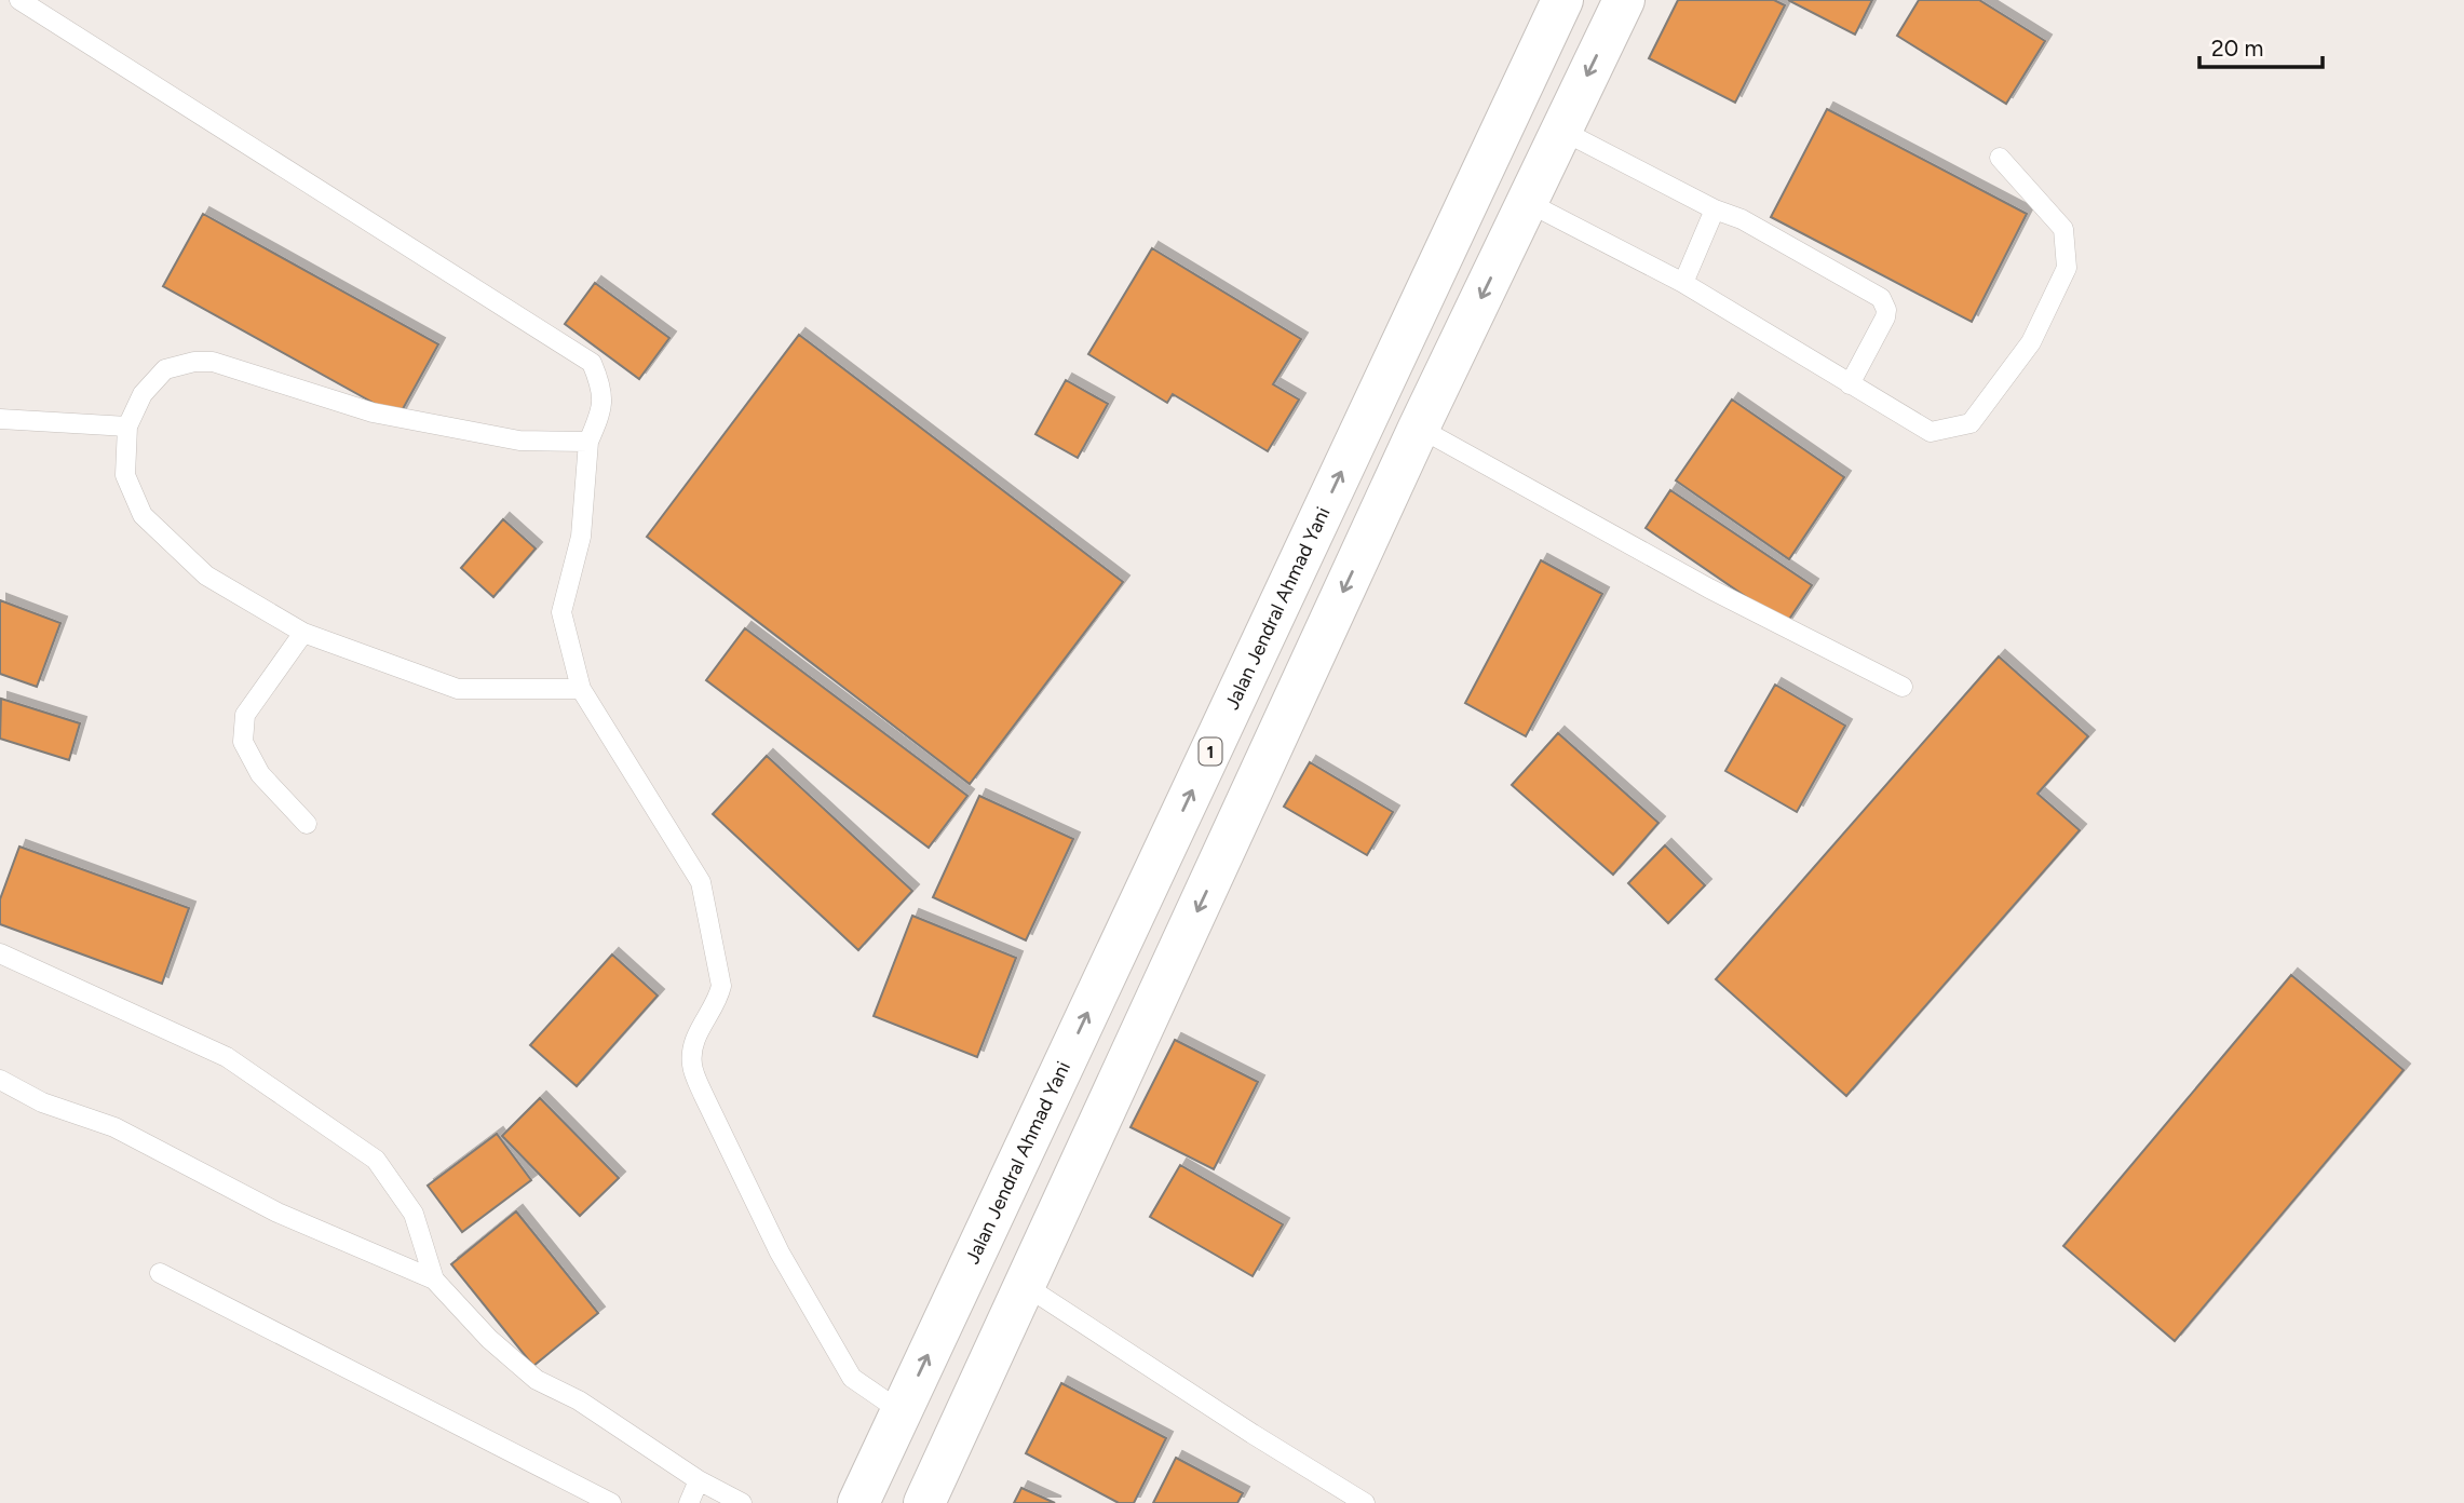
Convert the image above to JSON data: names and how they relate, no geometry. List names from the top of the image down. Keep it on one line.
{"streets":{"highway":["Jalan Jendral Ahmad Yani","1"]},"scale_bar":"20 m"}
